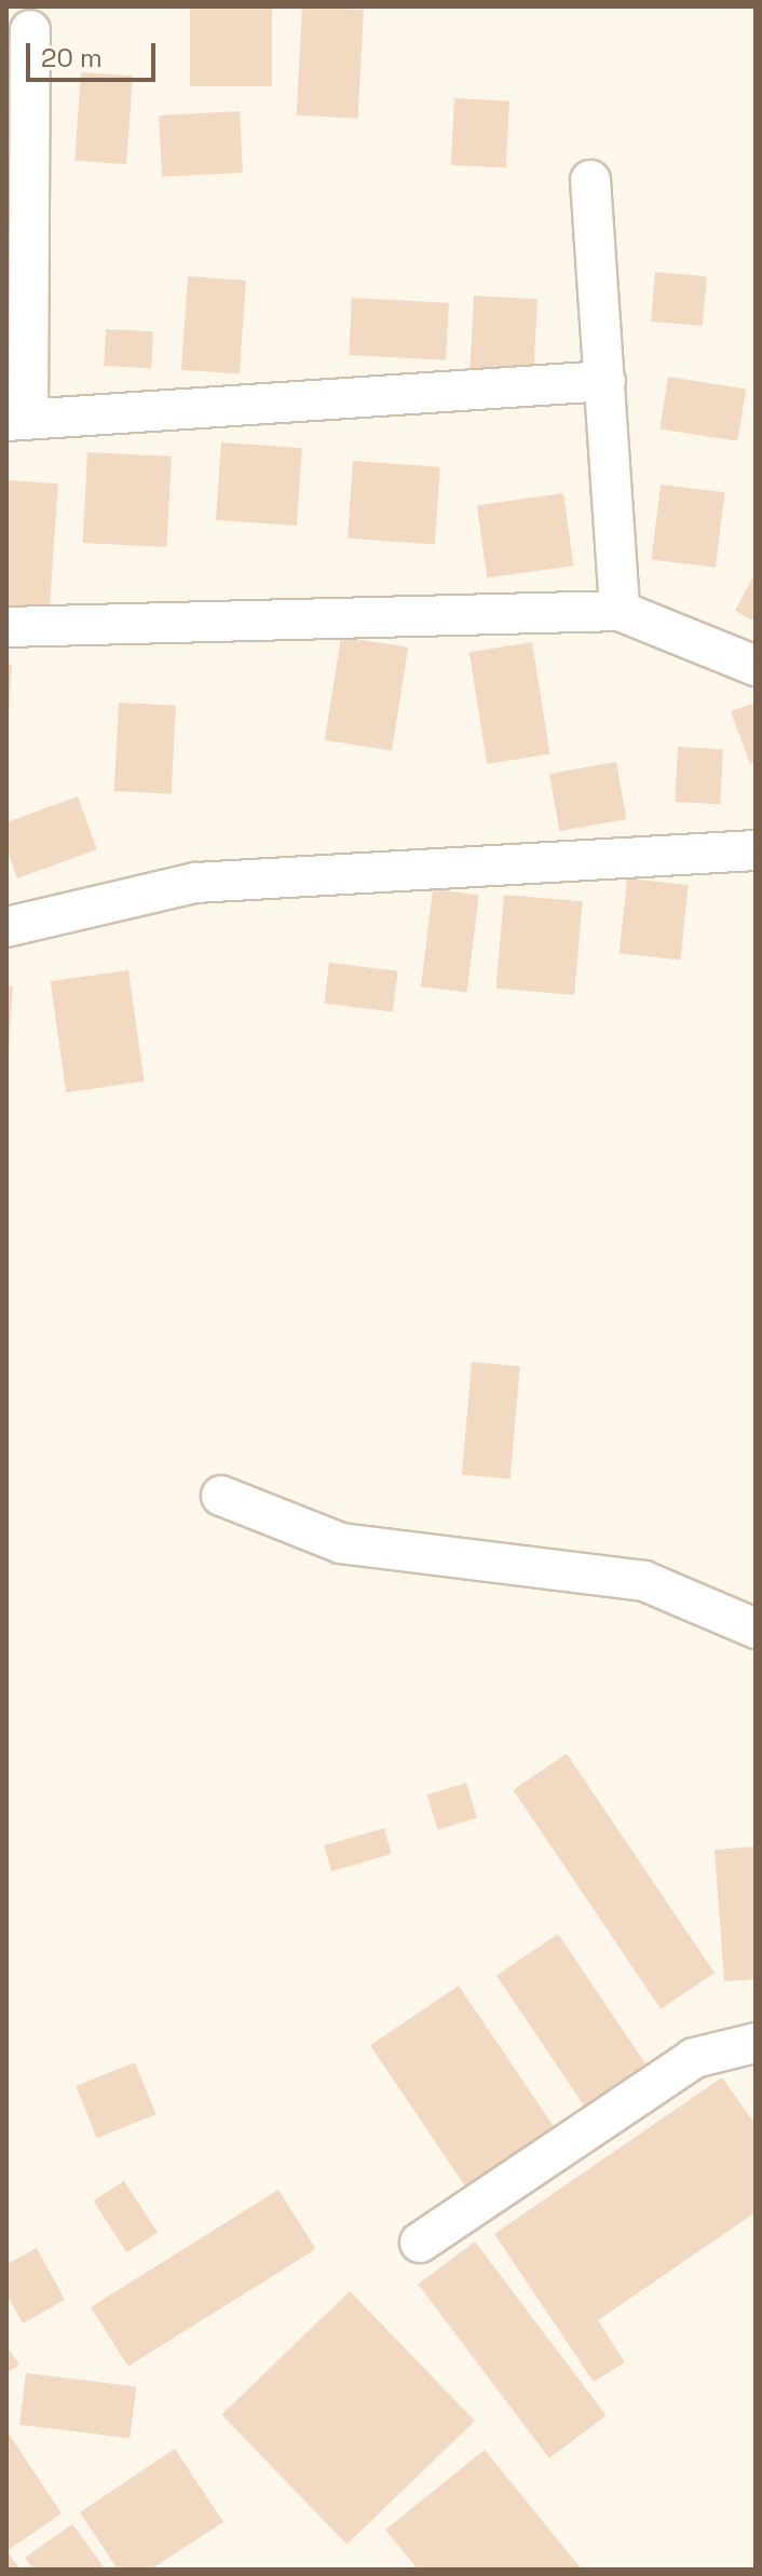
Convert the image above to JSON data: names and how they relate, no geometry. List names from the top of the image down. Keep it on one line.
{"scale_bar":"20 m"}
